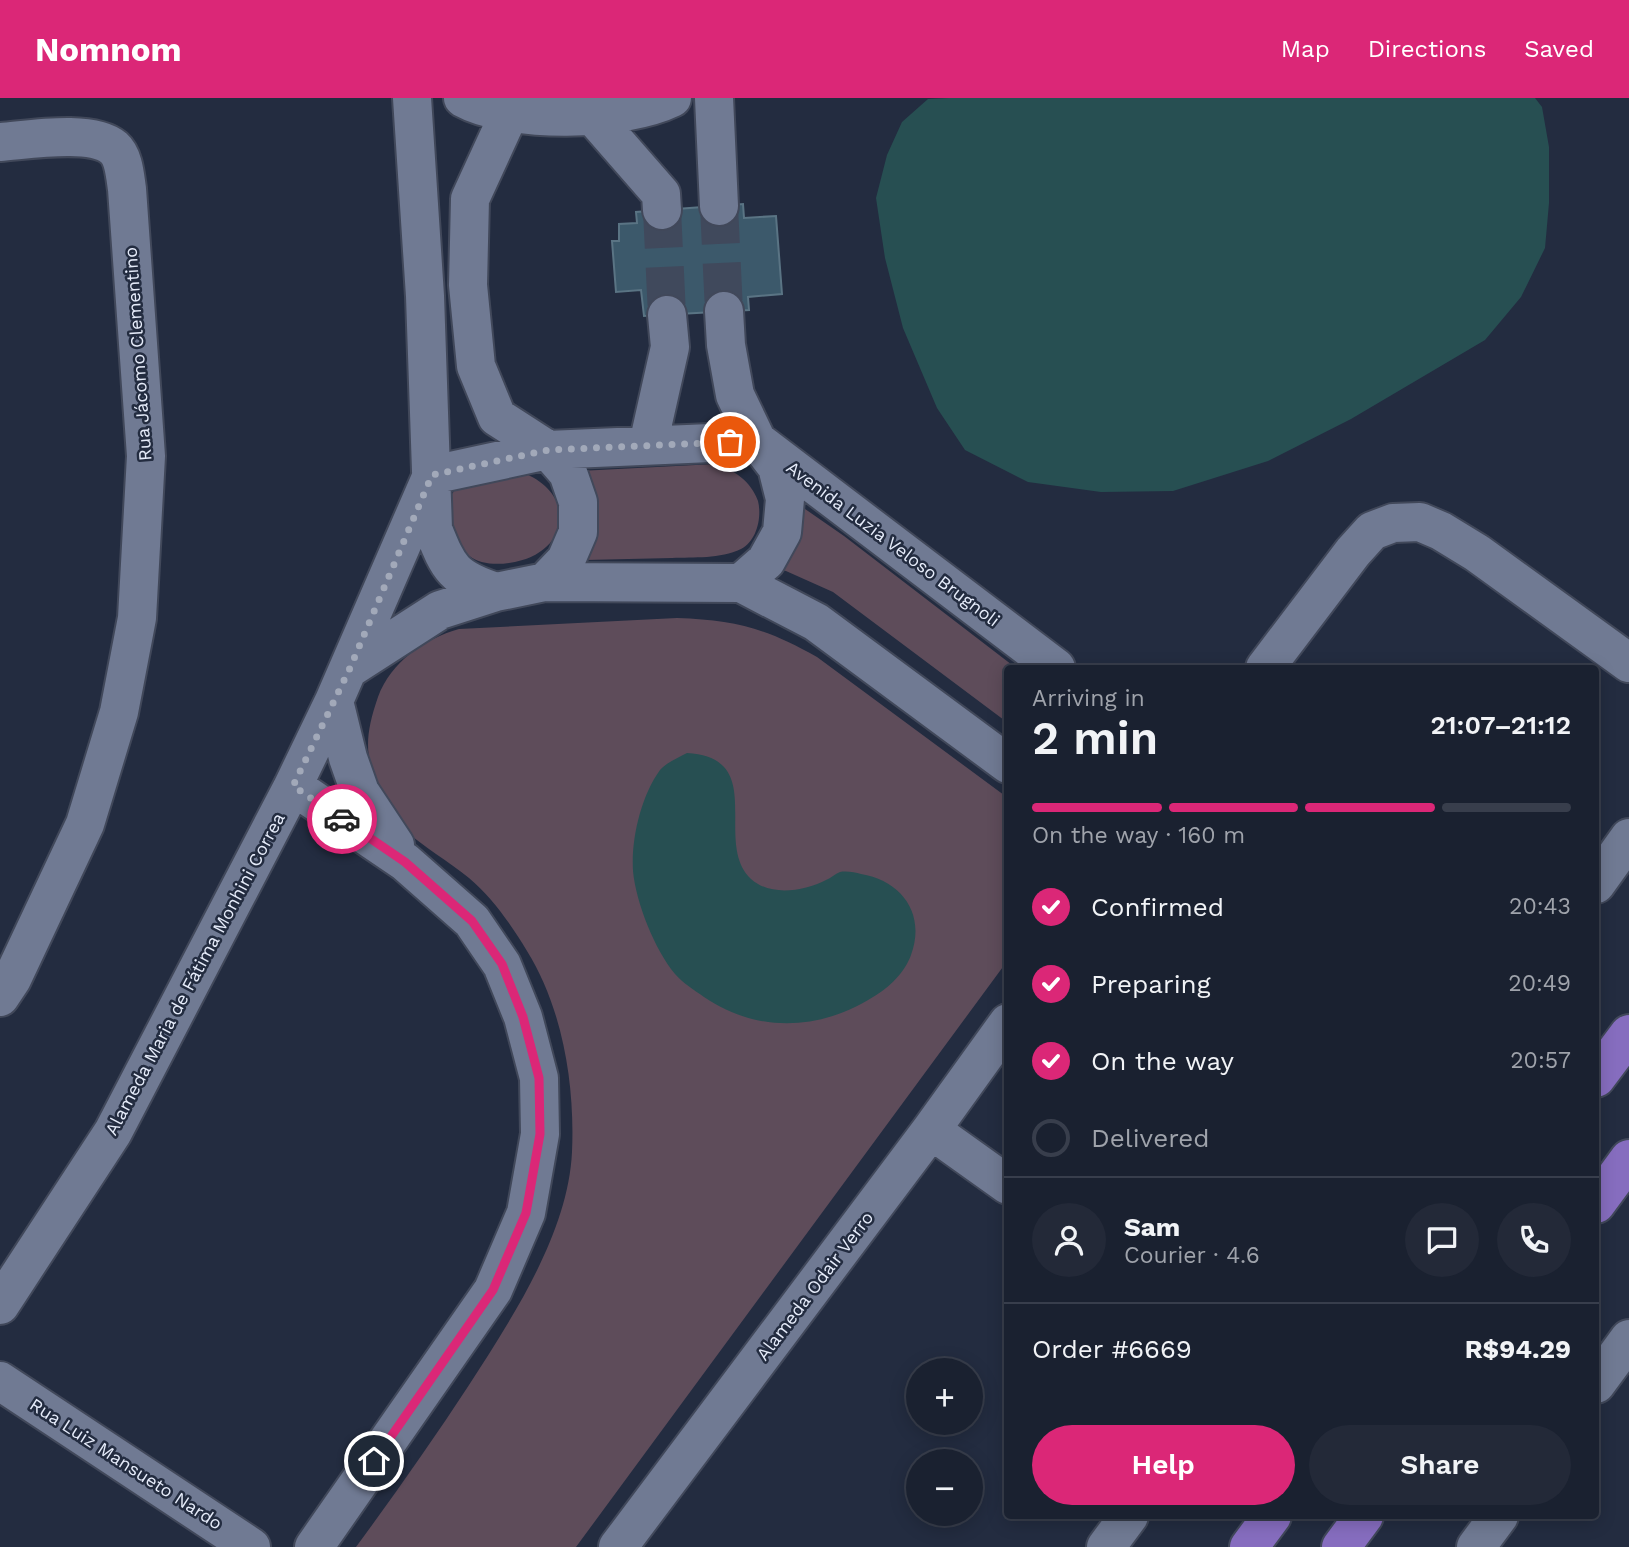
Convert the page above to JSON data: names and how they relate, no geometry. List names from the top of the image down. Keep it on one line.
{"streets":{"street":["Rua Jácomo Clementino","Avenida Luzia Veloso Brugnoli","Alameda Maria de Fátima Monhini Correa","Alameda Odair Verro","Rua Luiz Mansueto Nardo"]},"page":{"header":"Nomnom","nav":["Map","Directions","Saved"],"heading":["2 min","Arriving in","21:07–21:12"],"panel":["Sam","Courier · 4.6","Order #6669","R$94.29"],"bar":"On the way · 160 m","list":[["Confirmed","20:43"],["Preparing","20:49"],["On the way","20:57"],"Delivered"],"map_buttons":["+","−"],"buttons":["Help","Share"]}}
